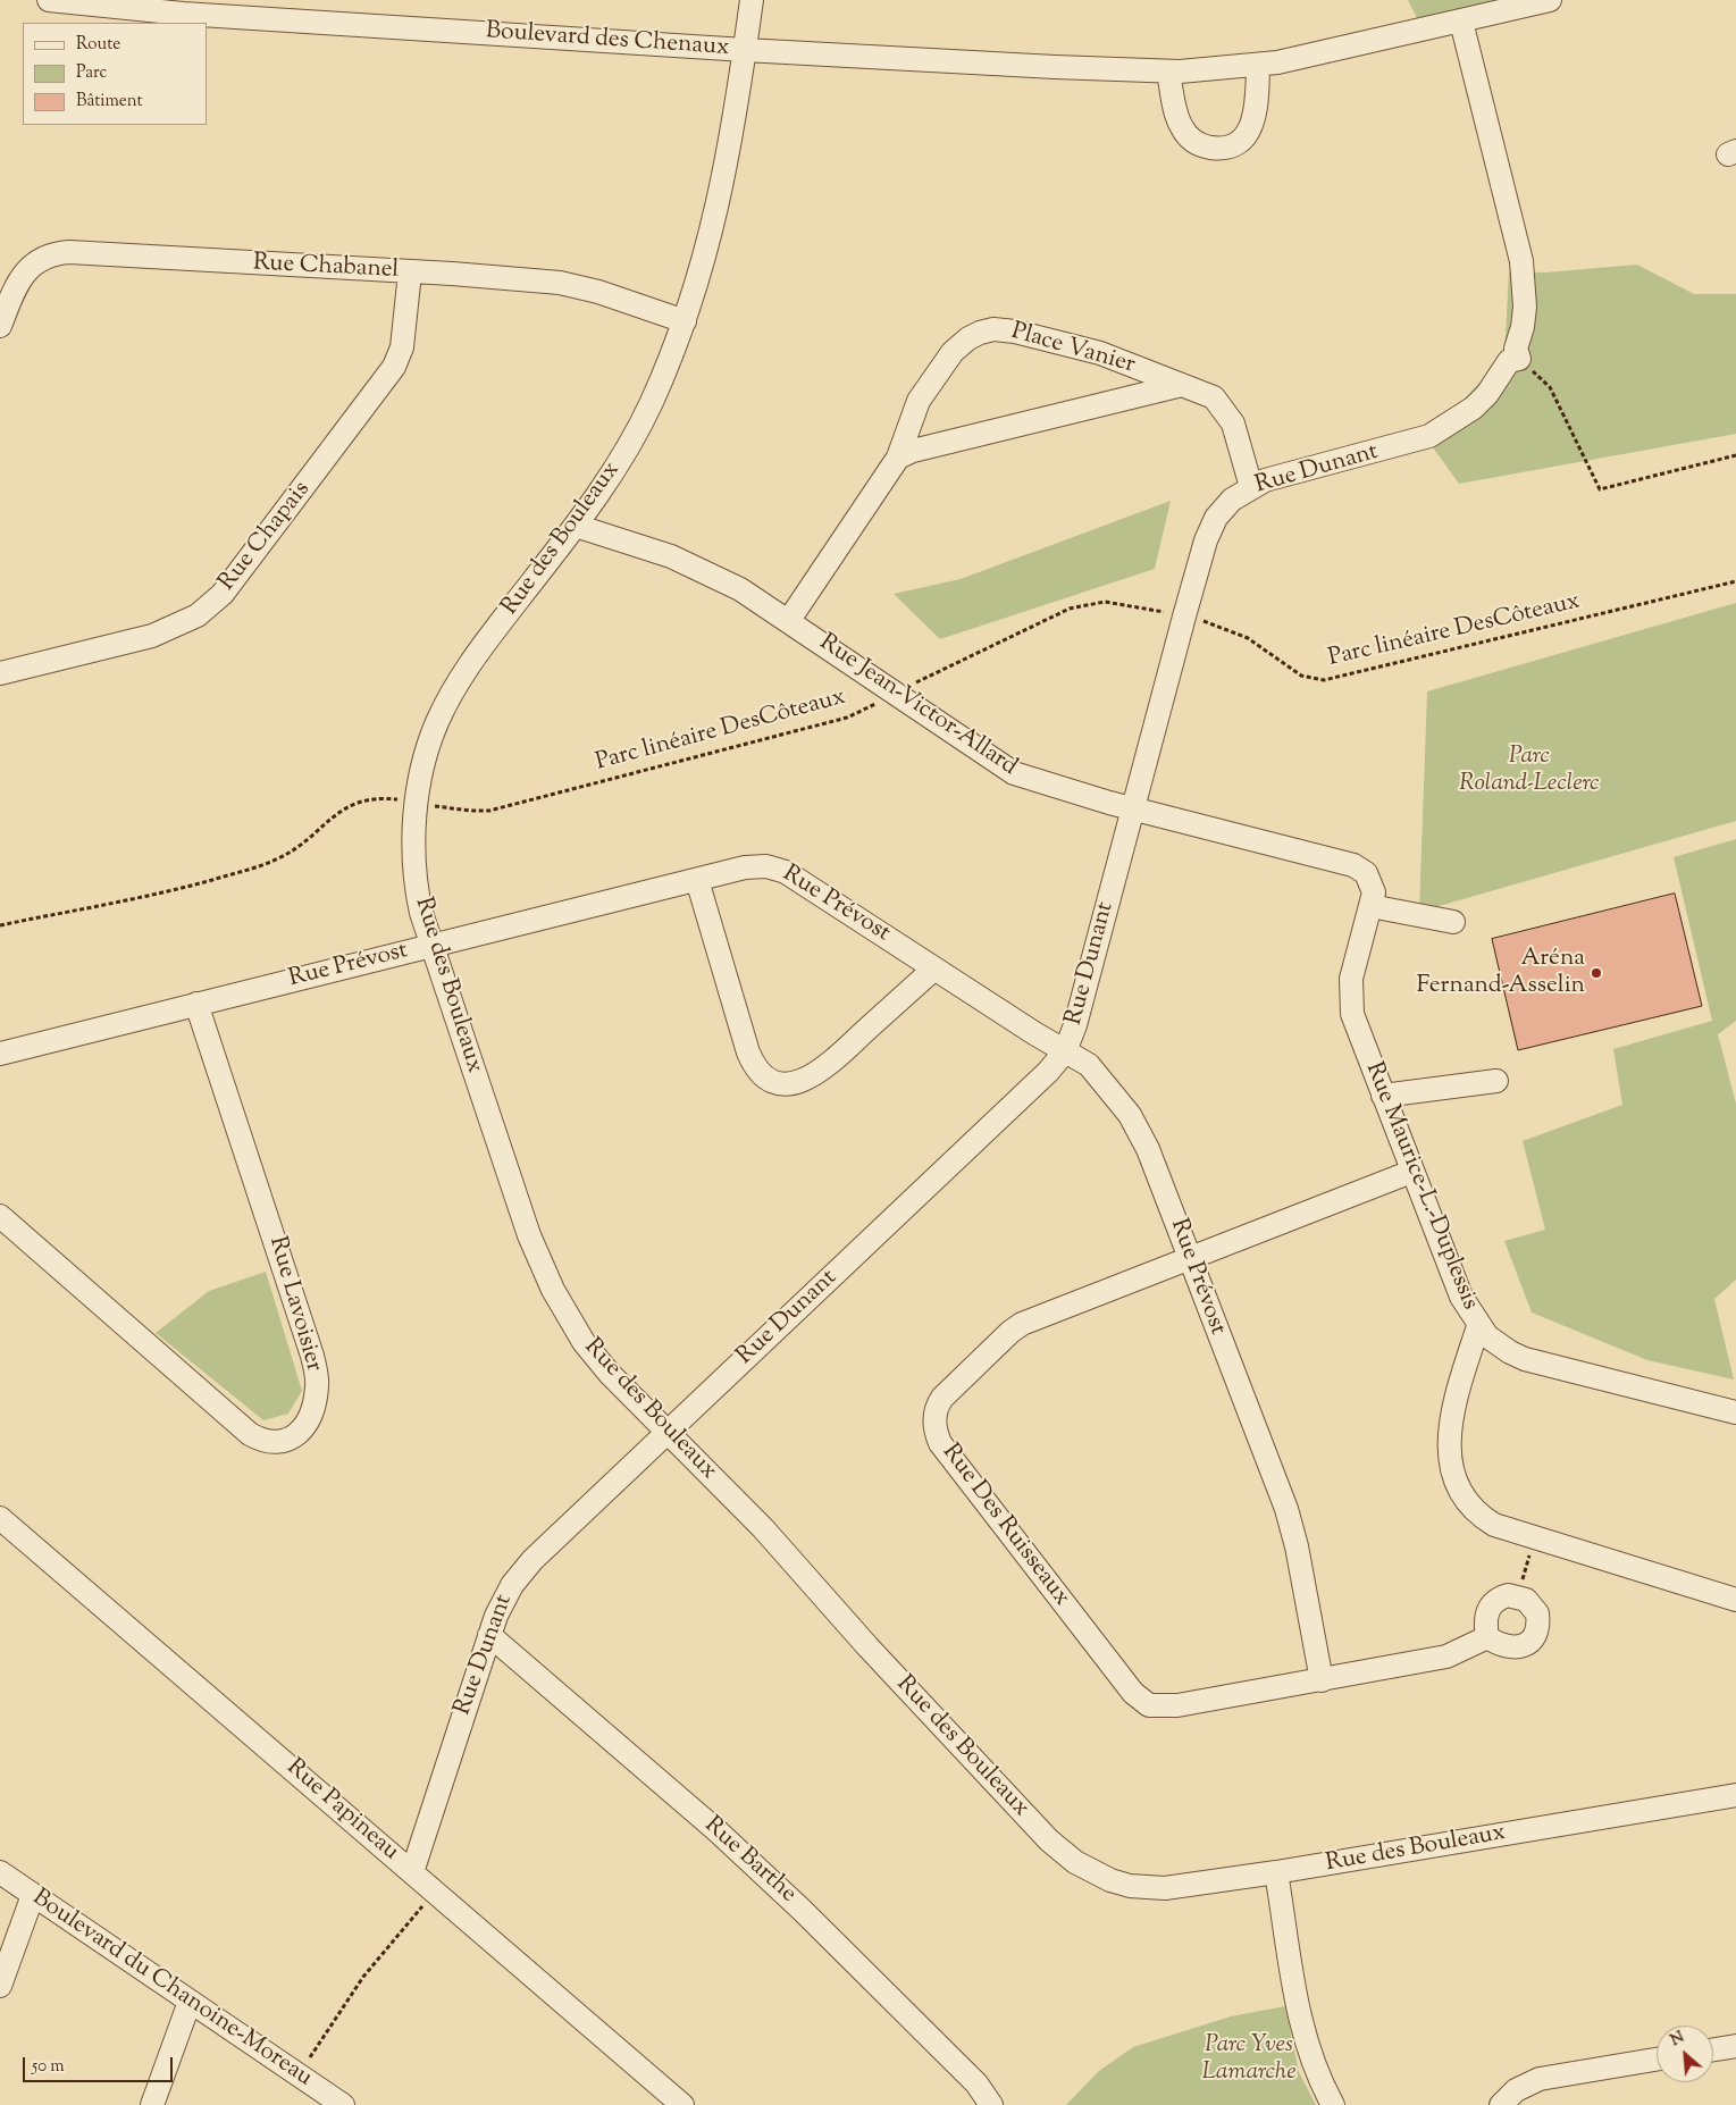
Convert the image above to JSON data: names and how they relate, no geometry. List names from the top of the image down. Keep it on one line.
{"streets":{"street":["Boulevard des Chenaux","Rue Chabanel","Place Vanier","Rue Dunant","Rue Chapais","Rue des Bouleaux","Rue Jean-Victor-Allard","Rue Prévost","Rue Maurice-L.-Duplessis","Rue Lavoisier","Rue Des Ruisseaux","Rue Papineau","Rue Barthe","Boulevard du Chanoine-Moreau"],"path":["Parc linéaire DesCôteaux"]},"crossings":[["Boulevard des Chenaux","Rue des Bouleaux"],["Rue Chabanel","Rue Chapais"],["Rue Chabanel","Rue des Bouleaux"],["Place Vanier","Rue Dunant"],["Place Vanier","Rue Jean-Victor-Allard"],["Rue Dunant","Rue des Bouleaux"],["Rue Dunant","Parc linéaire DesCôteaux"],["Rue Dunant","Rue Jean-Victor-Allard"],["Rue Dunant","Rue Prévost"],["Rue Dunant","Rue Papineau"],["Rue Dunant","Rue Barthe"],["Rue des Bouleaux","Parc linéaire DesCôteaux"],["Rue des Bouleaux","Rue Jean-Victor-Allard"],["Rue des Bouleaux","Rue Prévost"],["Parc linéaire DesCôteaux","Rue Jean-Victor-Allard"],["Rue Jean-Victor-Allard","Rue Maurice-L.-Duplessis"],["Rue Prévost","Rue Lavoisier"],["Rue Prévost","Rue Des Ruisseaux"],["Rue Maurice-L.-Duplessis","Rue Des Ruisseaux"]],"parks":["Parc Roland-Leclerc","Parc Yves Lamarche"],"places":["Aréna Fernand-Asselin"],"legend":["Route","Parc","Bâtiment"],"scale_bar":"50 m","north":"top left"}
